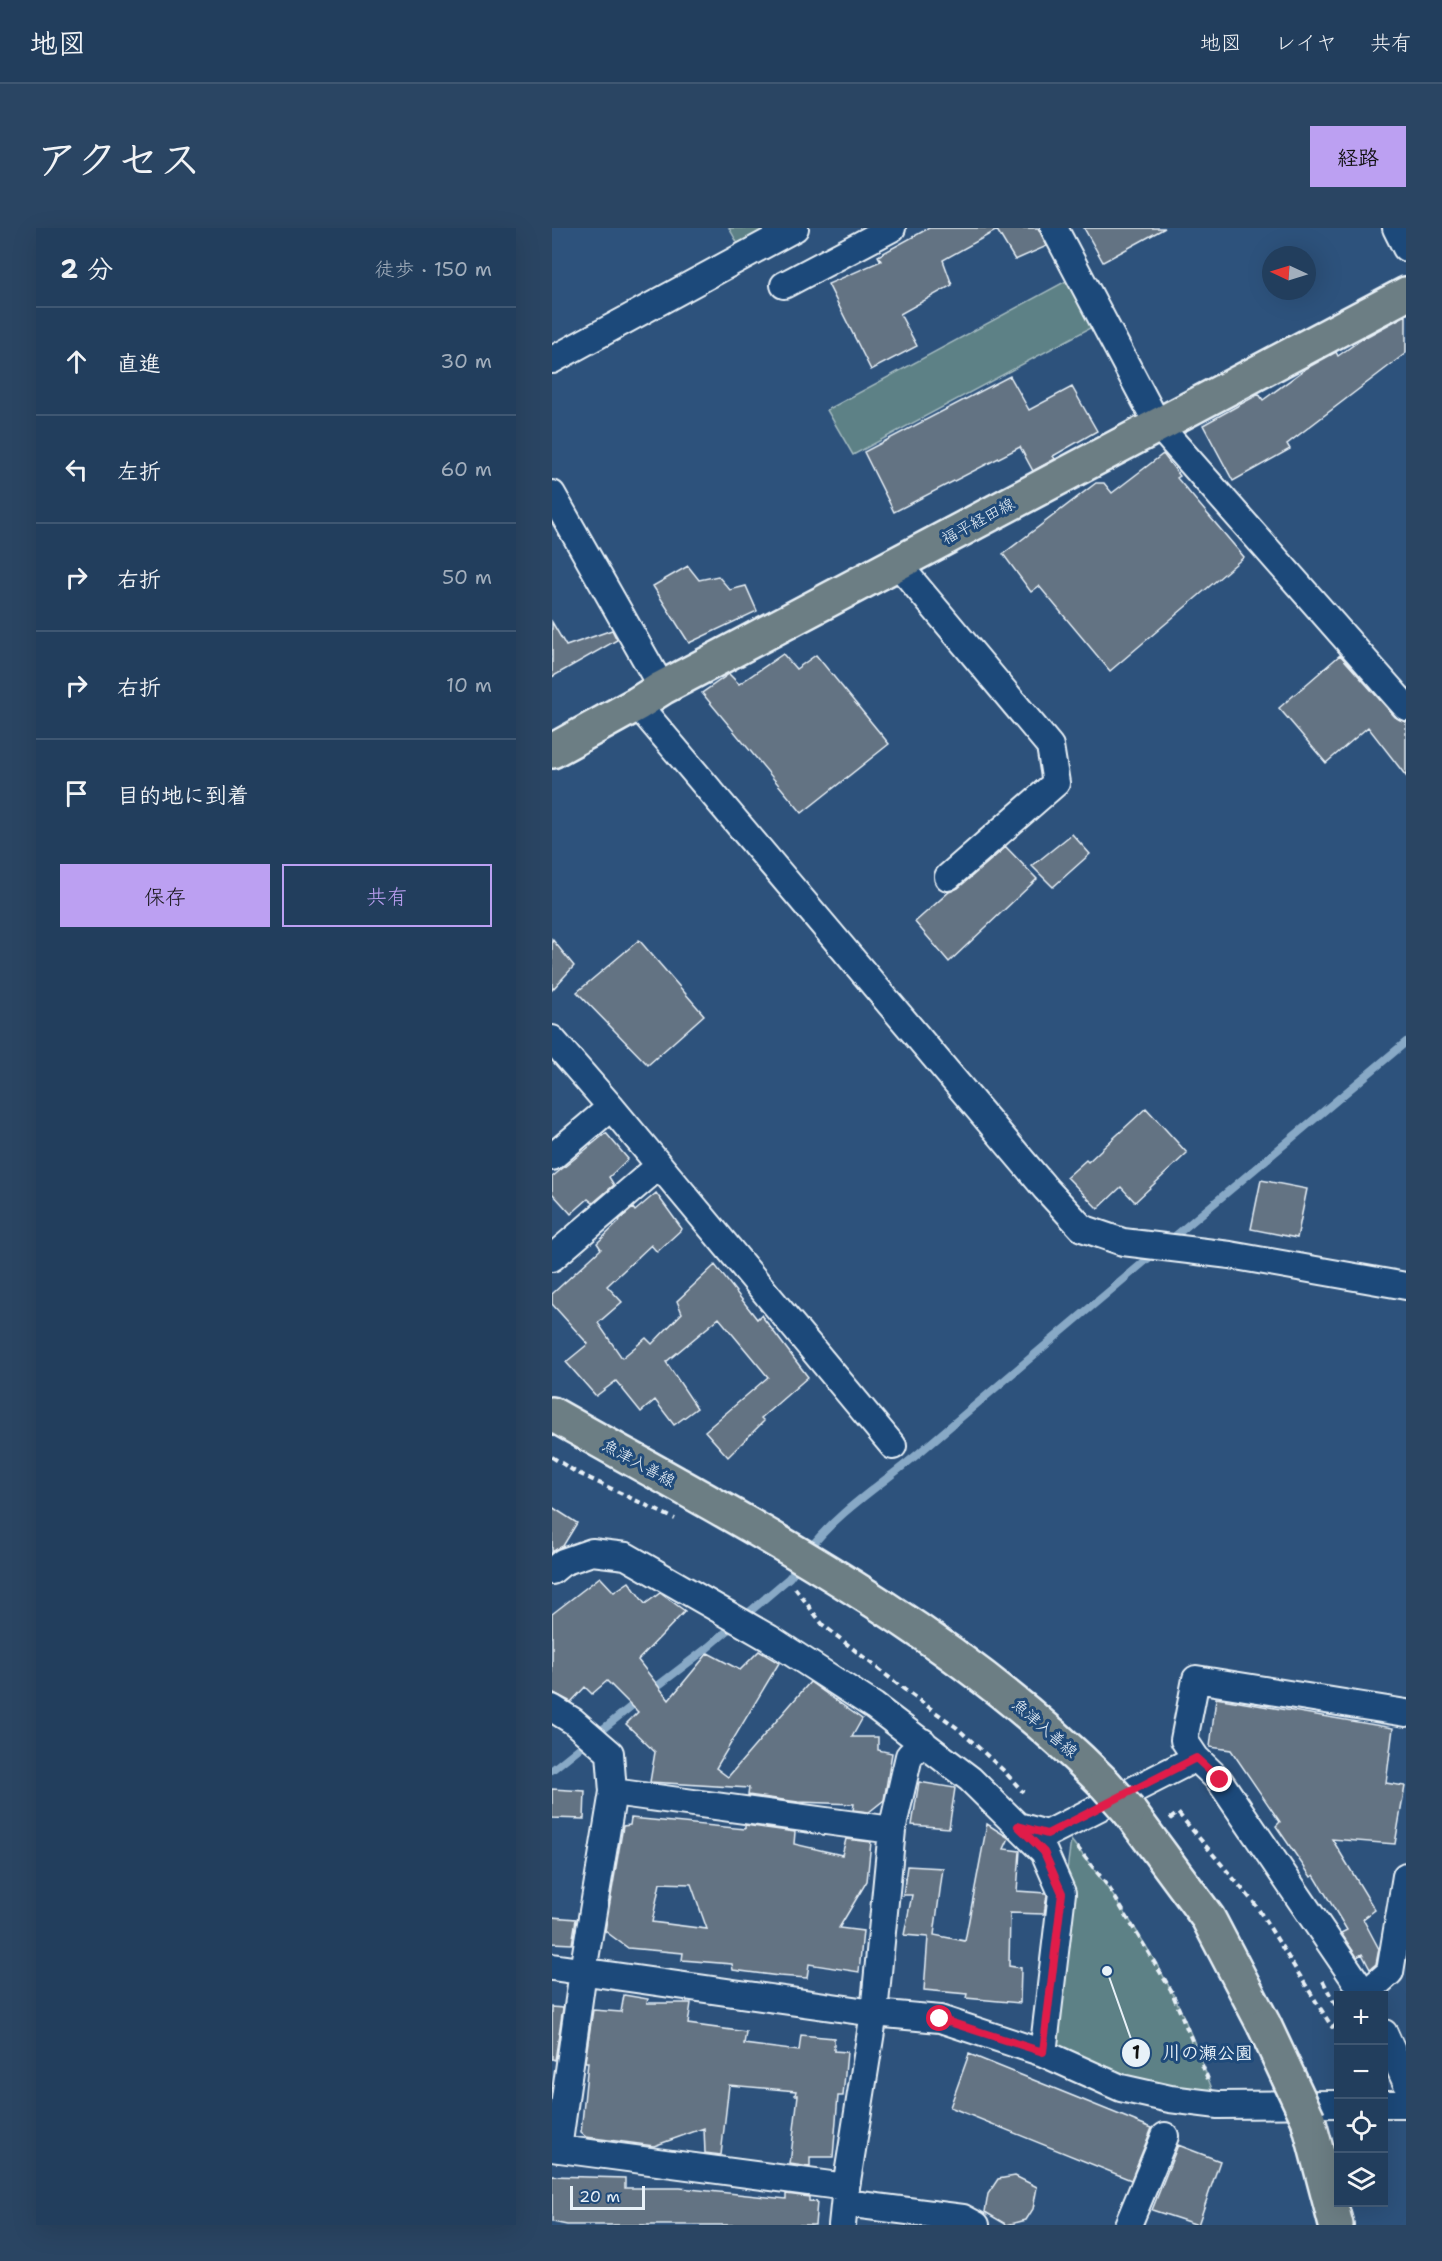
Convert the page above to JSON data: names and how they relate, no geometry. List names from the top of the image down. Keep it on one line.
{"streets":{"main road":["福平経田線","魚津入善線"]},"places":["川の瀬公園"],"scale_bar":"20 m","north":"left","page":{"header":"地図","nav":["地図","レイヤ","共有"],"title":"アクセス","buttons":["経路",["保存","共有"]],"heading":["2 分","徒歩 · 150 m"],"list":[["直進","30 m"],["左折","60 m"],["右折","50 m"],["右折","10 m"],"目的地に到着"],"map_buttons":["+","−"],"scale":"20 m"}}
